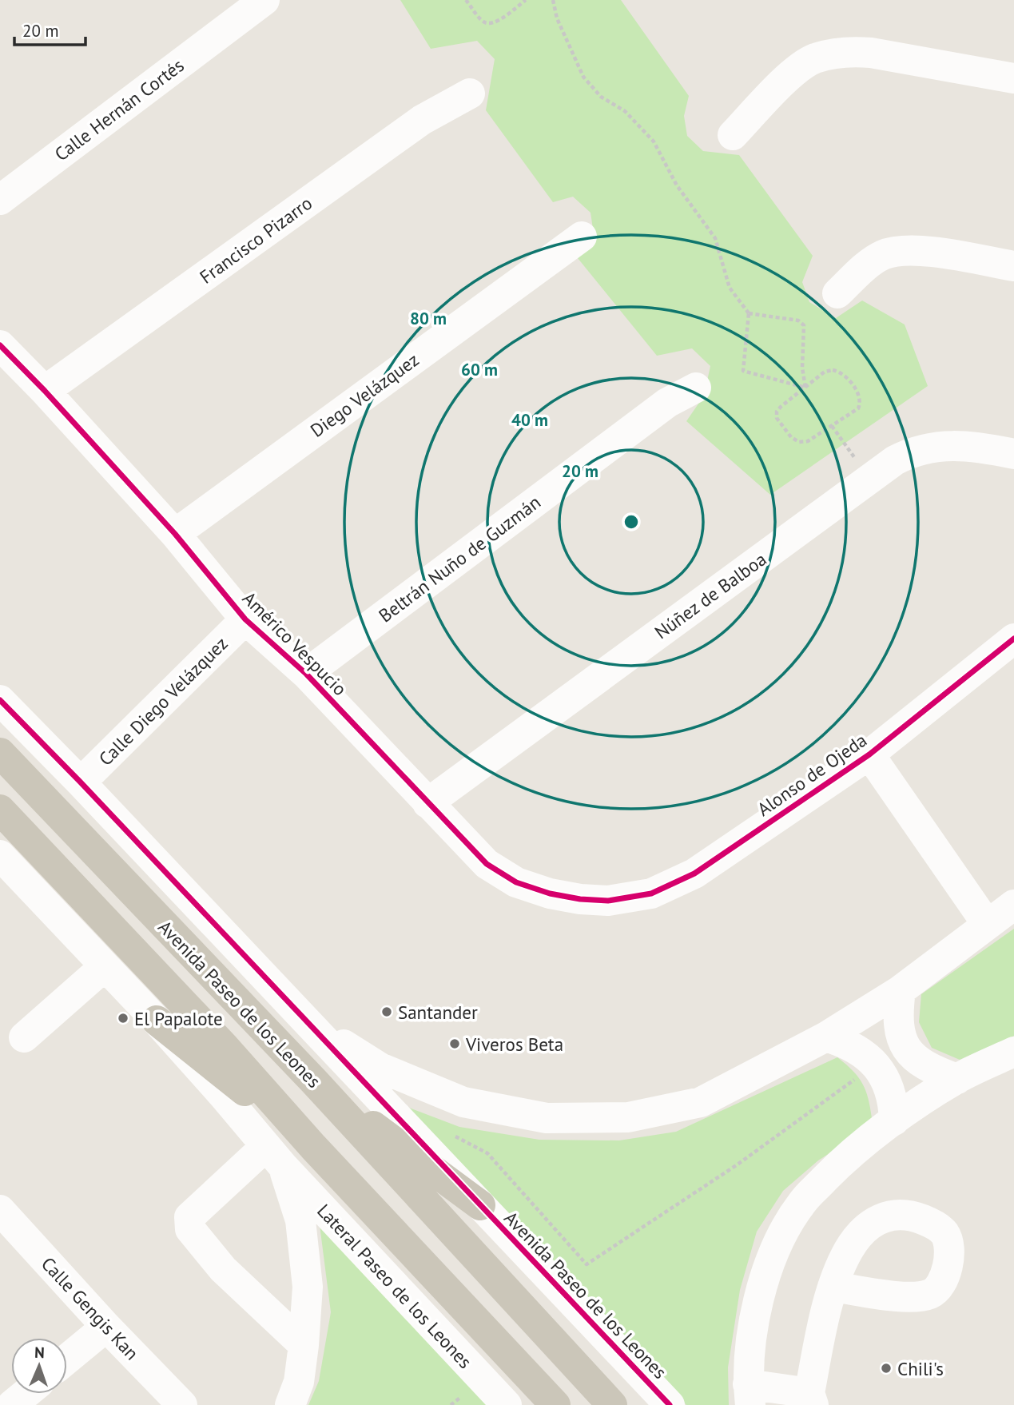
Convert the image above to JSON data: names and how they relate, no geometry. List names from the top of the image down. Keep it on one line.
{"streets":{"main road":["Avenida Paseo de los Leones"],"street":["Calle Hernán Cortés","Francisco Pizarro","Diego Velázquez","Beltrán Nuño de Guzmán","Núñez de Balboa","Américo Vespucio","Calle Diego Velázquez","Alonso de Ojeda","Lateral Paseo de los Leones","Calle Gengis Kan"]},"crossings":[["Francisco Pizarro","Américo Vespucio"],["Diego Velázquez","Américo Vespucio"],["Beltrán Nuño de Guzmán","Américo Vespucio"],["Núñez de Balboa","Américo Vespucio"],["Américo Vespucio","Calle Diego Velázquez"],["Américo Vespucio","Alonso de Ojeda"]],"places":["Santander","El Papalote","Viveros Beta","Chili's"],"scale_bar":"20 m","north":"top","rings":["80 m","60 m","40 m","20 m"]}
